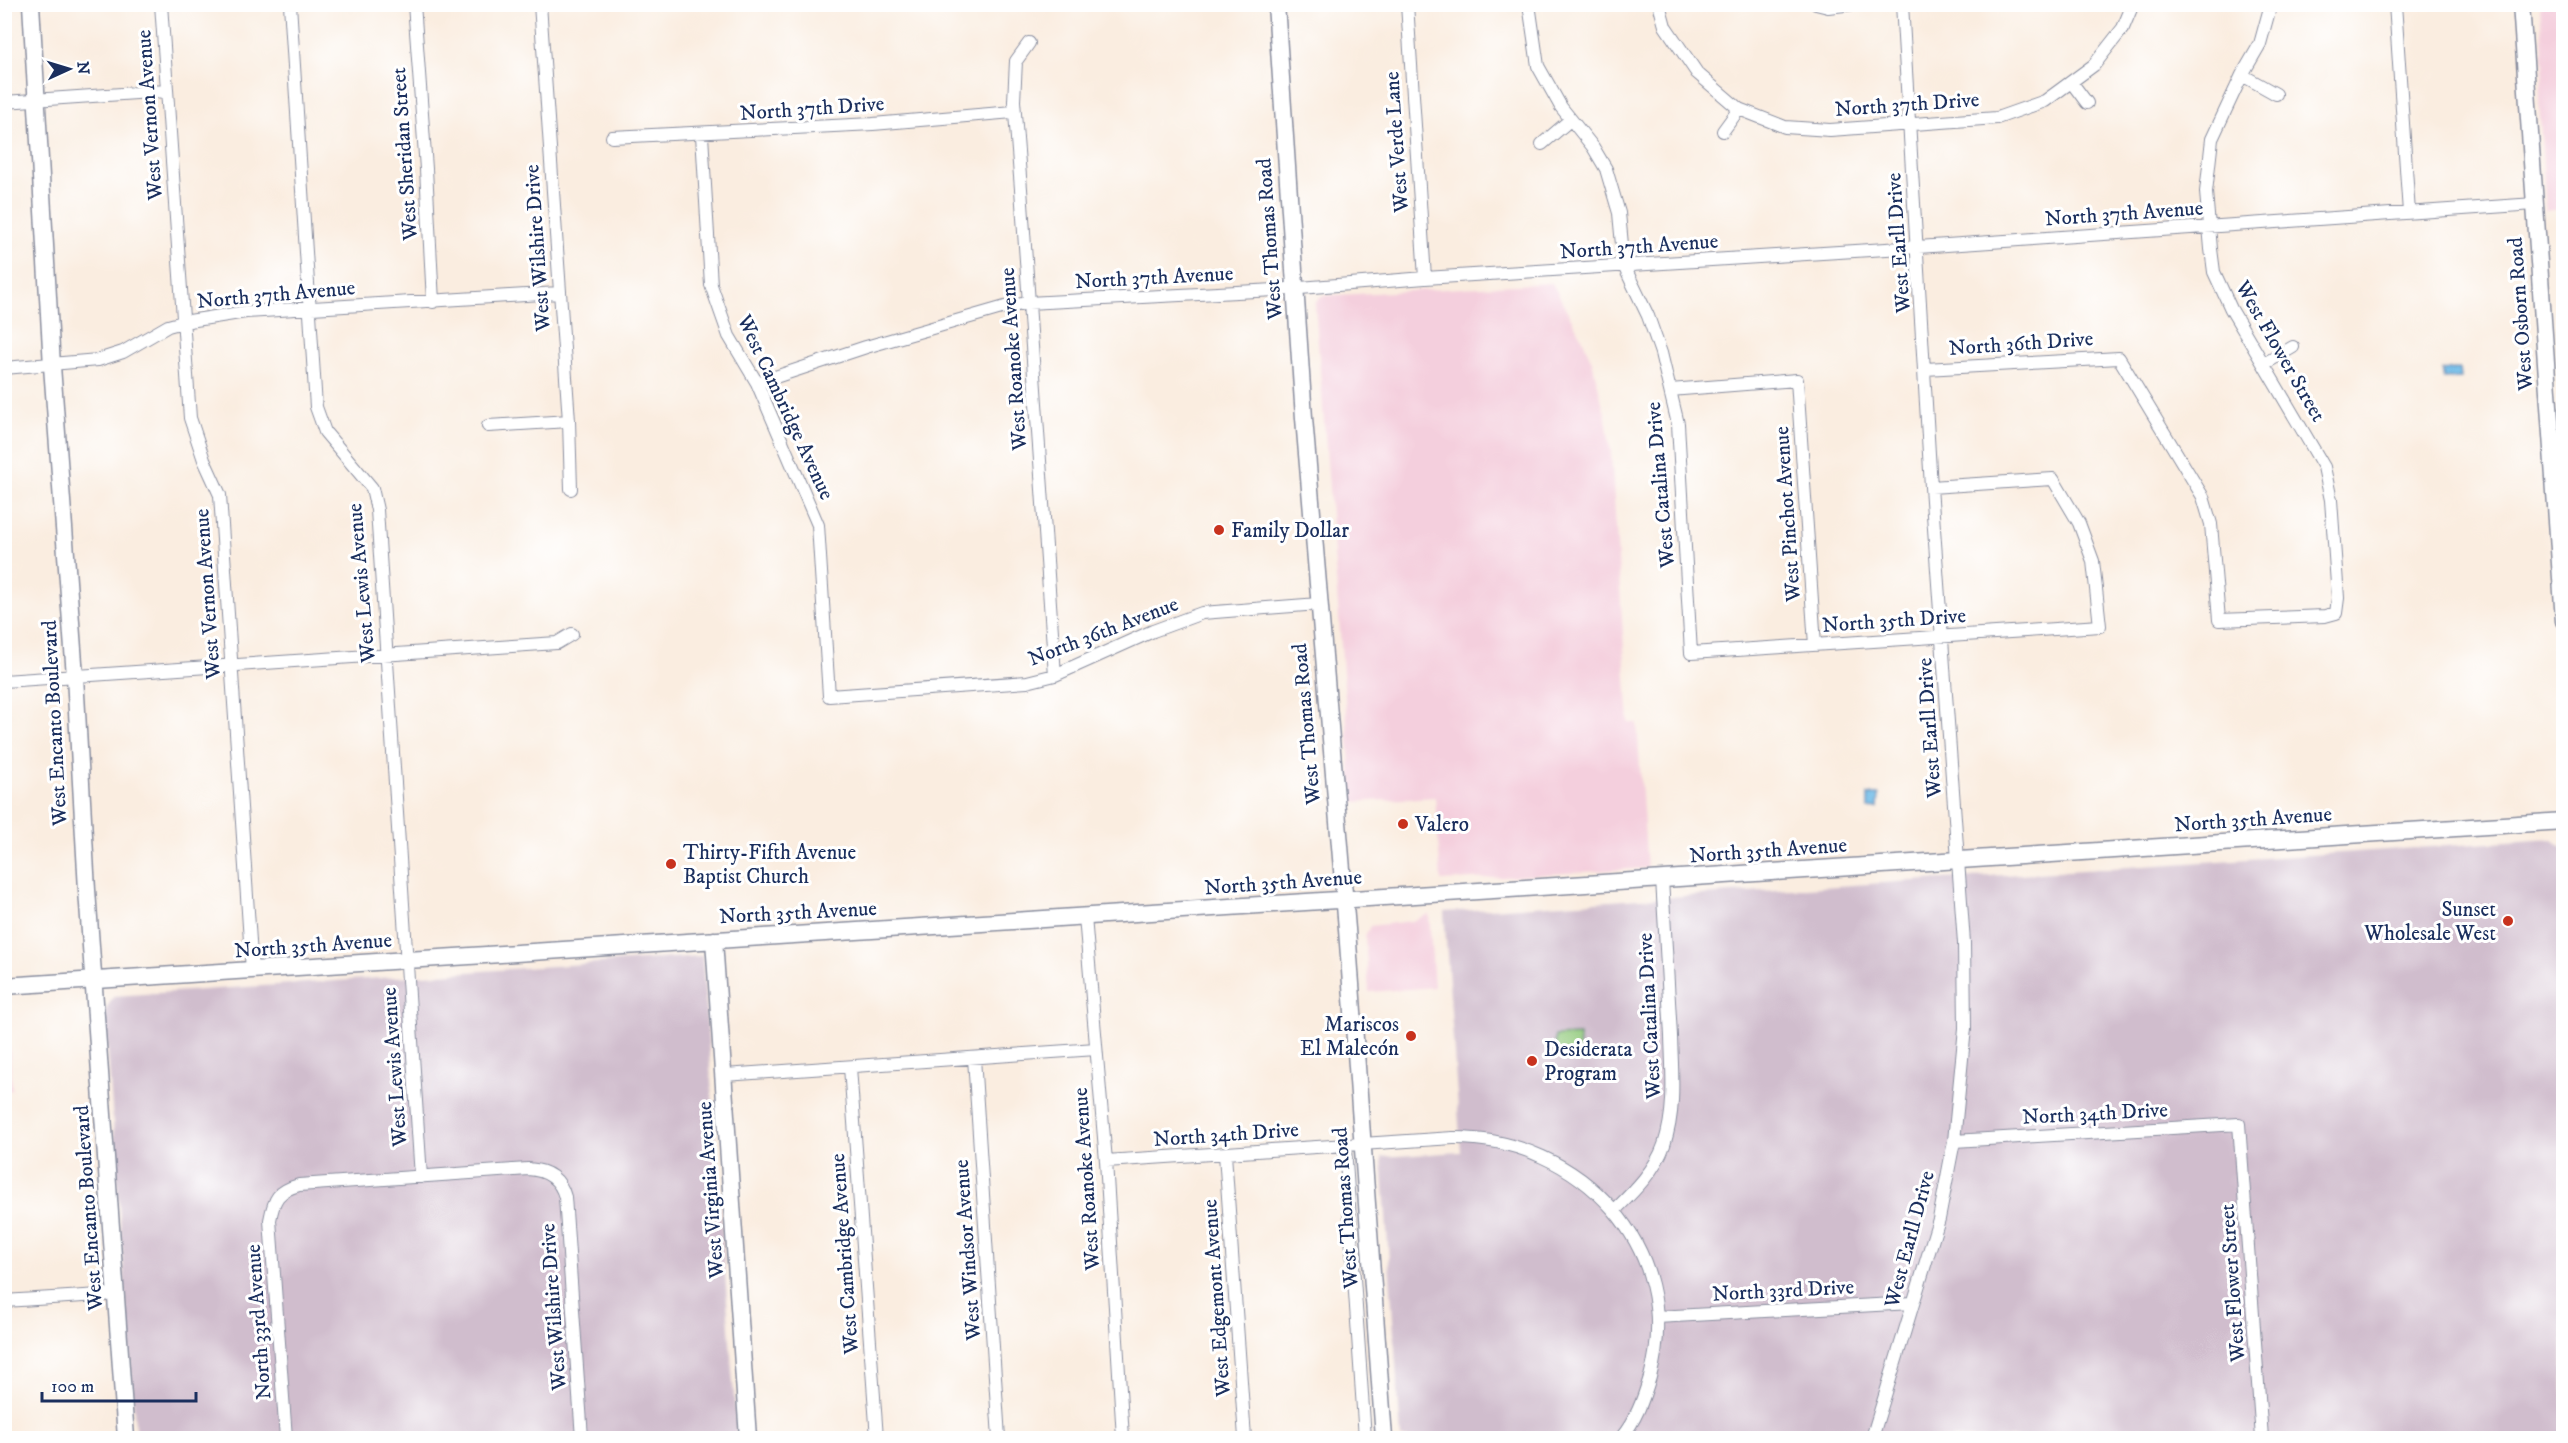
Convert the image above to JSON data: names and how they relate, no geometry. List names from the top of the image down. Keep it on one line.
{"streets":{"main road":["West Thomas Road","West Osborn Road","West Encanto Boulevard","North 35th Avenue","West Virginia Avenue"],"street":["North 37th Drive","West Vernon Avenue","West Verde Lane","West Sheridan Street","North 37th Avenue","West Earll Drive","West Wilshire Drive","North 36th Drive","West Flower Street","West Roanoke Avenue","West Cambridge Avenue","West Catalina Drive","West Pinchot Avenue","West Lewis Avenue","North 35th Drive","North 36th Avenue","North 34th Drive","West Windsor Avenue","North 33rd Drive","West Edgemont Avenue","North 33rd Avenue"]},"crossings":[["North 37th Drive","West Earll Drive"],["North 37th Drive","West Roanoke Avenue"],["North 37th Drive","West Cambridge Avenue"],["West Vernon Avenue","North 37th Avenue"],["West Vernon Avenue","North 35th Avenue"],["West Verde Lane","North 37th Avenue"],["West Sheridan Street","North 37th Avenue"],["North 37th Avenue","West Thomas Road"],["North 37th Avenue","West Earll Drive"],["North 37th Avenue","West Wilshire Drive"],["North 37th Avenue","West Osborn Road"],["North 37th Avenue","West Flower Street"],["North 37th Avenue","West Roanoke Avenue"],["North 37th Avenue","West Cambridge Avenue"],["North 37th Avenue","West Catalina Drive"],["North 37th Avenue","West Lewis Avenue"],["North 37th Avenue","West Encanto Boulevard"],["West Thomas Road","North 36th Avenue"],["West Thomas Road","North 35th Avenue"],["West Thomas Road","North 34th Drive"],["West Earll Drive","North 36th Drive"],["West Earll Drive","North 35th Drive"],["West Earll Drive","North 35th Avenue"],["West Earll Drive","North 34th Drive"],["West Earll Drive","North 33rd Drive"],["West Wilshire Drive","West Lewis Avenue"],["West Wilshire Drive","North 33rd Avenue"],["North 36th Drive","West Flower Street"],["West Flower Street","North 34th Drive"],["West Roanoke Avenue","North 36th Avenue"],["West Roanoke Avenue","North 35th Avenue"],["West Roanoke Avenue","North 34th Drive"],["West Cambridge Avenue","North 36th Avenue"],["West Catalina Drive","West Pinchot Avenue"],["West Catalina Drive","North 35th Drive"],["West Catalina Drive","North 35th Avenue"],["West Catalina Drive","North 34th Drive"],["West Pinchot Avenue","North 35th Drive"],["West Lewis Avenue","North 35th Avenue"],["West Lewis Avenue","North 33rd Avenue"],["West Encanto Boulevard","North 35th Avenue"],["North 35th Avenue","West Virginia Avenue"],["North 34th Drive","West Edgemont Avenue"]],"places":["Family Dollar","Valero","Thirty-Fifth Avenue Baptist Church","Sunset Wholesale West","Mariscos El Malecón","Desiderata Program"],"scale_bar":"100 m","north":"right"}
